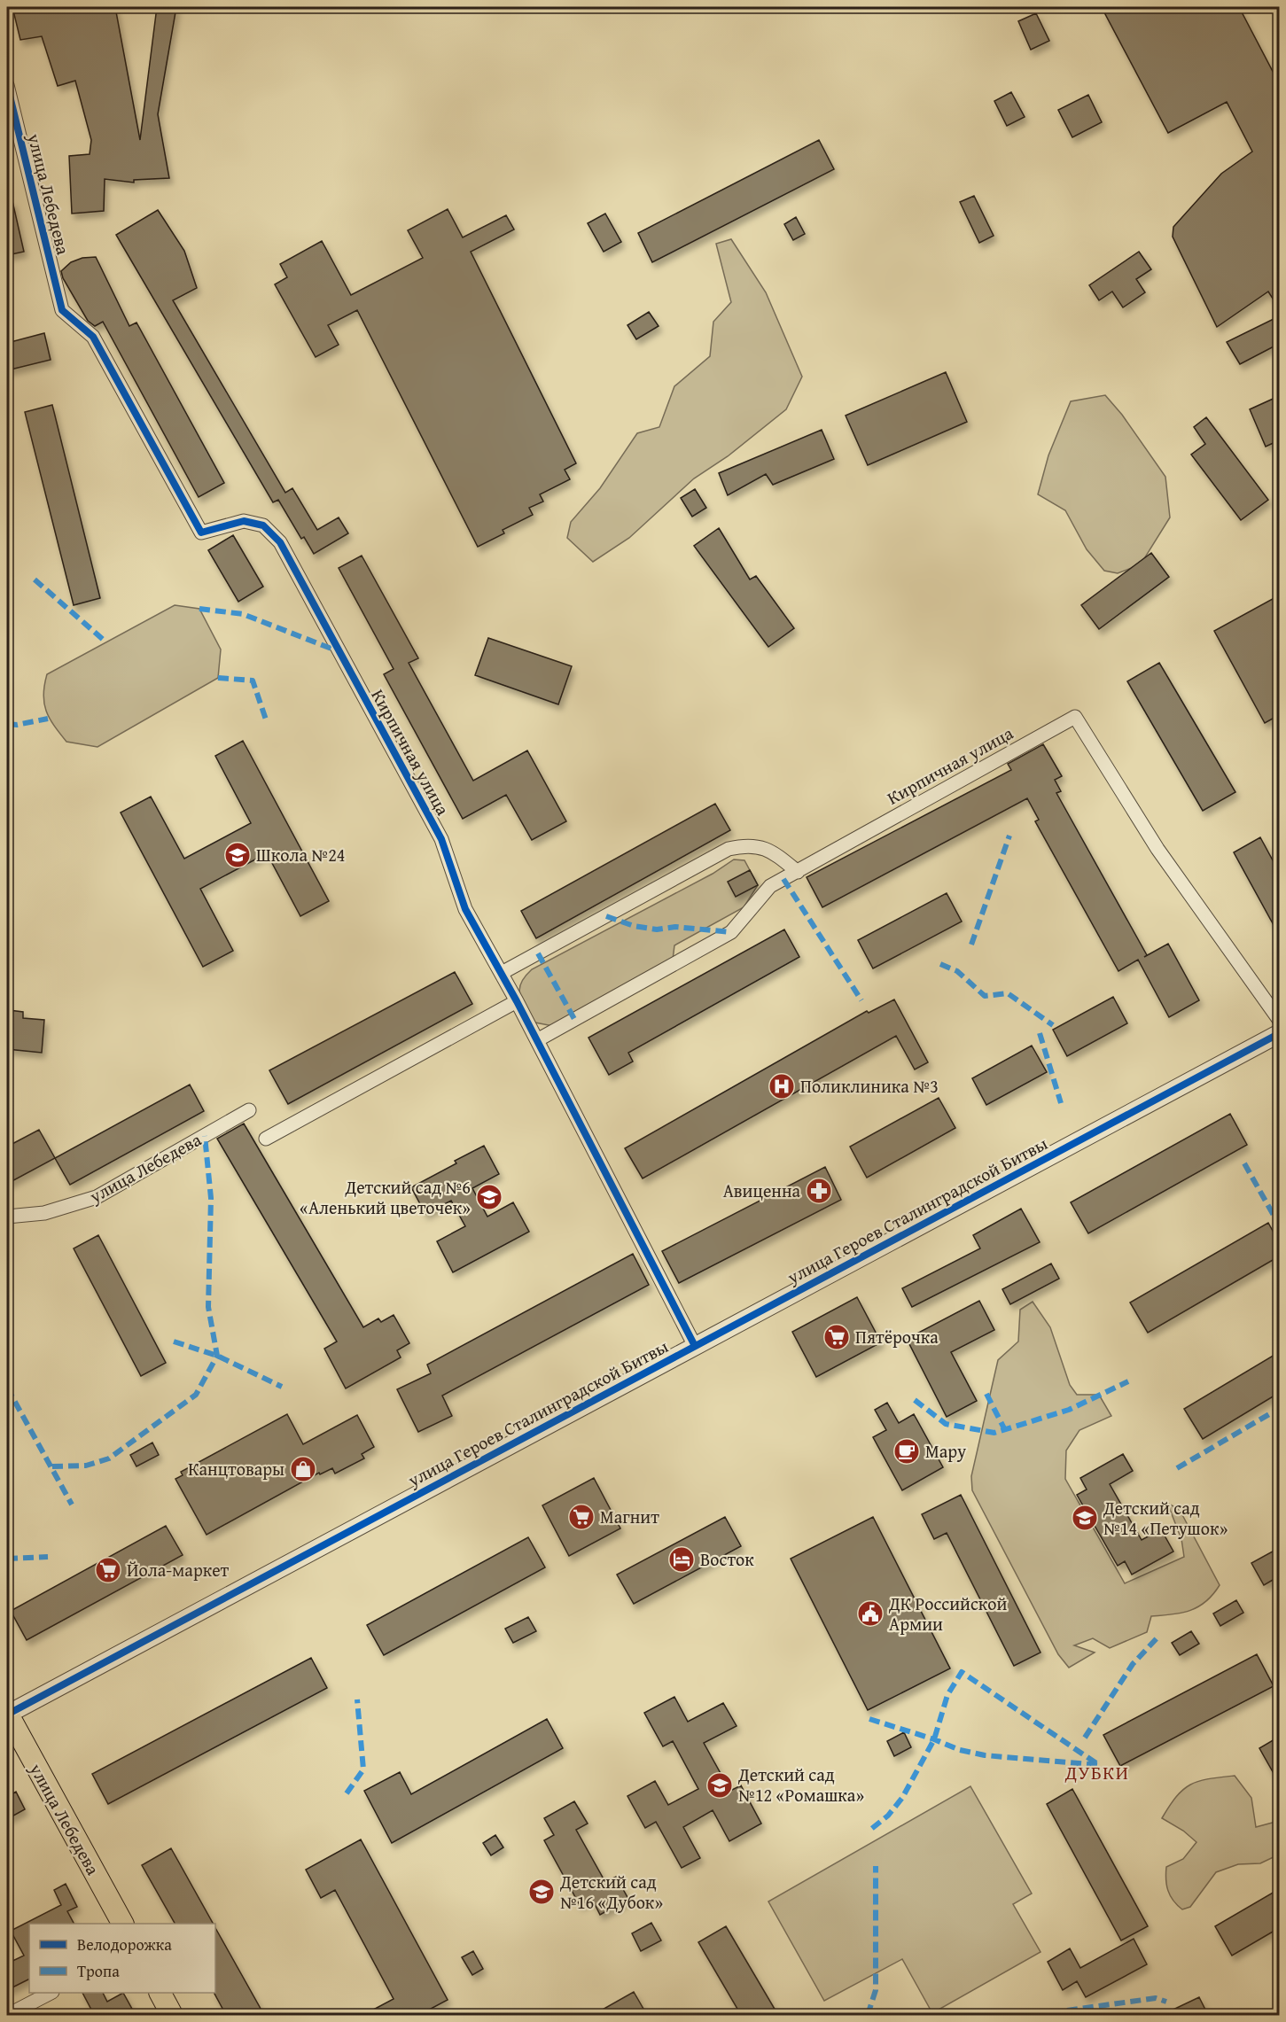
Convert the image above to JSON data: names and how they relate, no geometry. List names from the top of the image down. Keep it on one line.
{"streets":{"main road":["улица Лебедева"],"street":["Кирпичная улица","улица Героев Сталинградской Битвы"]},"crossings":[["улица Лебедева","Кирпичная улица"],["улица Лебедева","улица Героев Сталинградской Битвы"],["Кирпичная улица","улица Героев Сталинградской Битвы"]],"districts":["ДУБКИ"],"places":{"school or university":["Школа №24","Детский сад №6 «Аленький цветочек»","Детский сад №14 «Петушок»","Детский сад №12 «Ромашка»","Детский сад №16 «Дубок»"],"hospital":["Поликлиника №3"],"pharmacy":["Авиценна"],"supermarket":["Пятёрочка","Магнит","Йола-маркет"],"cafe":["Мару"],"shop":["Канцтовары"],"hotel":["Восток"],"public building":["ДК Российской Армии"]},"legend":["Велодорожка","Тропа"]}
